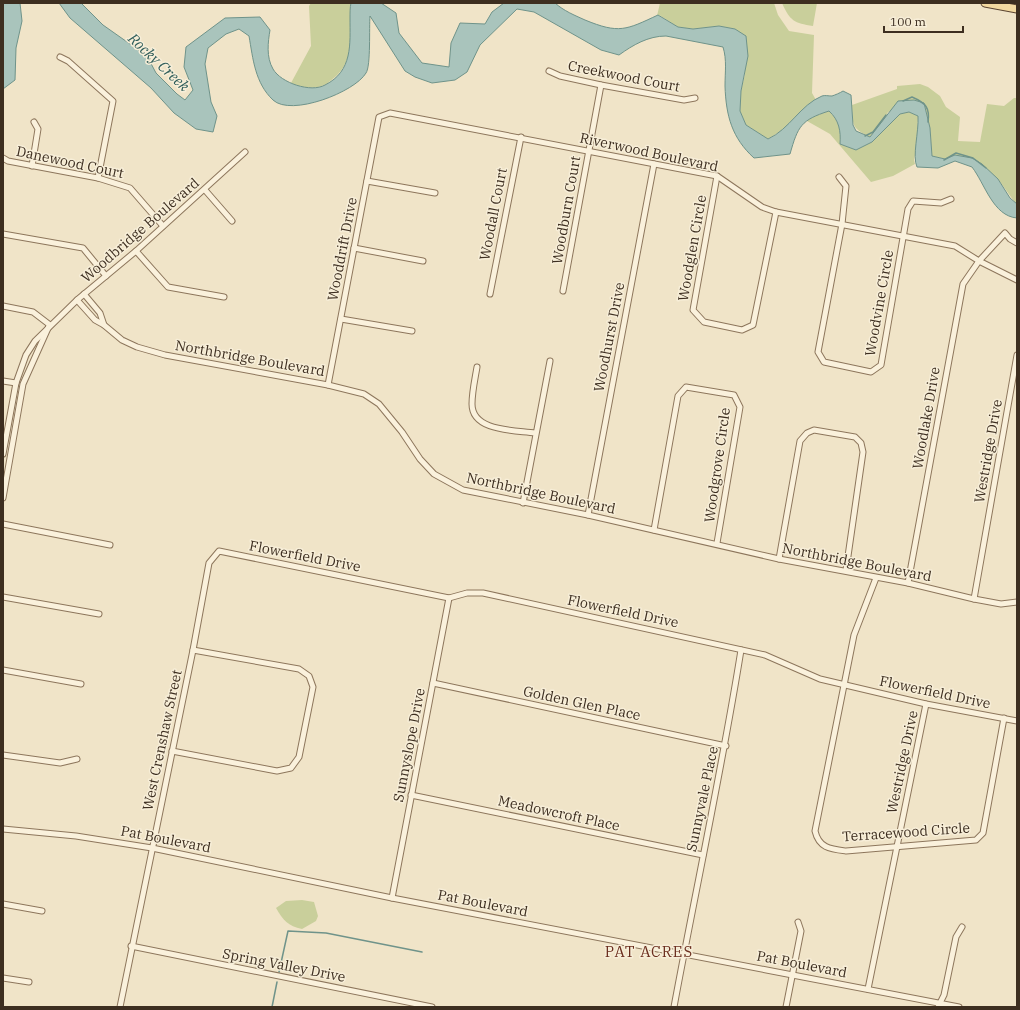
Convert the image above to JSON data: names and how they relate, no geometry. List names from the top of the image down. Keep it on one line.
{"streets":{"street":["Creekwood Court","Riverwood Boulevard","Danewood Court","Woodburn Court","Woodall Court","Woodbridge Boulevard","Woodglen Circle","Wooddrift Drive","Woodvine Circle","Woodhurst Drive","Northbridge Boulevard","Woodlake Drive","Westridge Drive","Woodgrove Circle","Flowerfield Drive","Golden Glen Place","West Crenshaw Street","Sunnyslope Drive","Sunnyvale Place","Meadowcroft Place","Terracewood Circle","Pat Boulevard","Spring Valley Drive"]},"crossings":[["Creekwood Court","Woodburn Court"],["Riverwood Boulevard","Woodburn Court"],["Riverwood Boulevard","Woodall Court"],["Riverwood Boulevard","Woodglen Circle"],["Riverwood Boulevard","Wooddrift Drive"],["Riverwood Boulevard","Woodvine Circle"],["Riverwood Boulevard","Woodhurst Drive"],["Riverwood Boulevard","Woodlake Drive"],["Danewood Court","Woodbridge Boulevard"],["Woodbridge Boulevard","Northbridge Boulevard"],["Wooddrift Drive","Northbridge Boulevard"],["Woodhurst Drive","Northbridge Boulevard"],["Northbridge Boulevard","Woodlake Drive"],["Northbridge Boulevard","Westridge Drive"],["Northbridge Boulevard","Woodgrove Circle"],["Northbridge Boulevard","Terracewood Circle"],["Westridge Drive","Flowerfield Drive"],["Westridge Drive","Terracewood Circle"],["Westridge Drive","Pat Boulevard"],["Flowerfield Drive","West Crenshaw Street"],["Flowerfield Drive","Sunnyslope Drive"],["Flowerfield Drive","Sunnyvale Place"],["Flowerfield Drive","Terracewood Circle"],["Golden Glen Place","Sunnyslope Drive"],["Golden Glen Place","Sunnyvale Place"],["West Crenshaw Street","Pat Boulevard"],["West Crenshaw Street","Spring Valley Drive"],["Sunnyslope Drive","Meadowcroft Place"],["Sunnyslope Drive","Pat Boulevard"],["Sunnyvale Place","Meadowcroft Place"],["Sunnyvale Place","Pat Boulevard"]],"districts":["PAT ACRES"],"water":["Rocky Creek"],"scale_bar":"100 m"}
